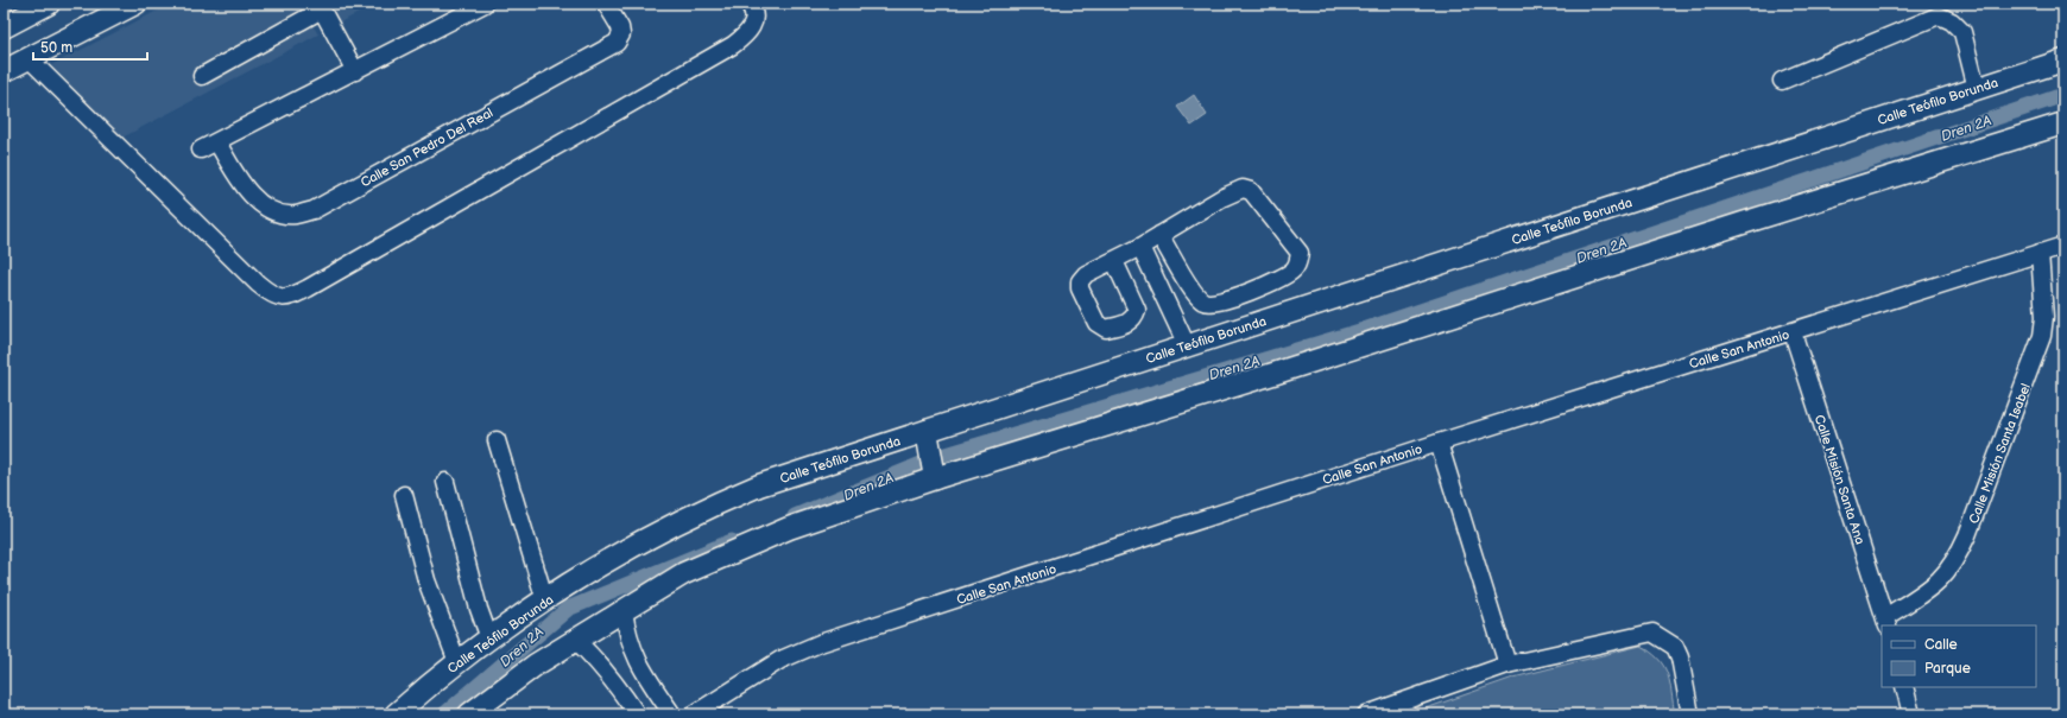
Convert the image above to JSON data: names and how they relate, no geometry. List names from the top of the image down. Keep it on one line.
{"streets":{"main road":["Calle Teófilo Borunda"],"street":["Calle San Pedro Del Real","Calle San Antonio","Calle Misión Santa Isabel","Calle Misión Santa Ana"]},"crossings":[["Calle San Antonio","Calle Misión Santa Isabel"],["Calle San Antonio","Calle Misión Santa Ana"],["Calle Misión Santa Isabel","Calle Misión Santa Ana"]],"water":["Dren 2A"],"legend":["Calle","Parque"],"scale_bar":"50 m"}
